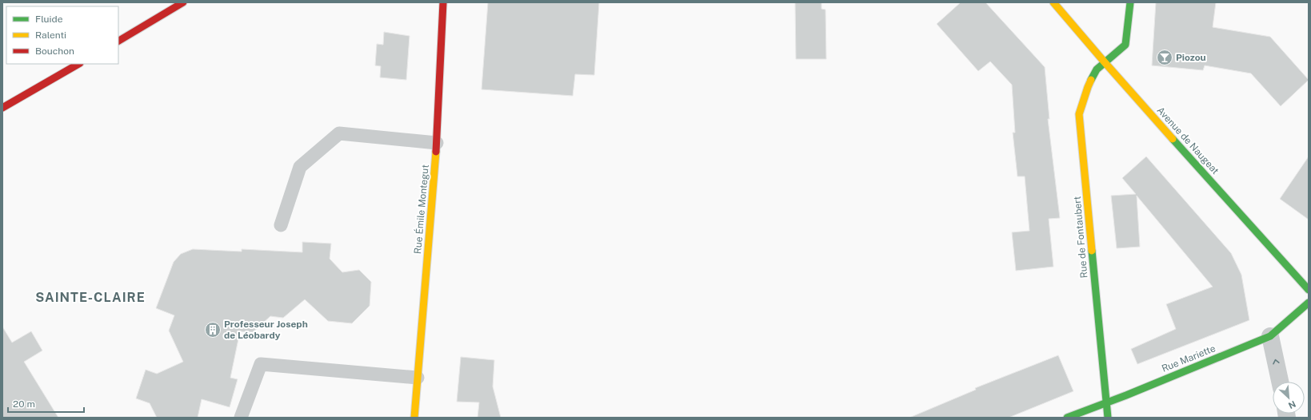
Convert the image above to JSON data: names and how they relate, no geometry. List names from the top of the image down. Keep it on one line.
{"streets":{"street":["Avenue de Naugeat","Rue Émile Montegut","Rue de Fontaubert","Rue Mariette"]},"crossings":[["Avenue de Naugeat","Rue de Fontaubert"],["Rue de Fontaubert","Rue Mariette"]],"districts":["SAINTE-CLAIRE"],"places":{"bar":["Piozou"],"building":["Professeur Joseph de Léobardy"]},"legend":["Fluide","Ralenti","Bouchon"],"scale_bar":"20 m","north":"bottom right"}
